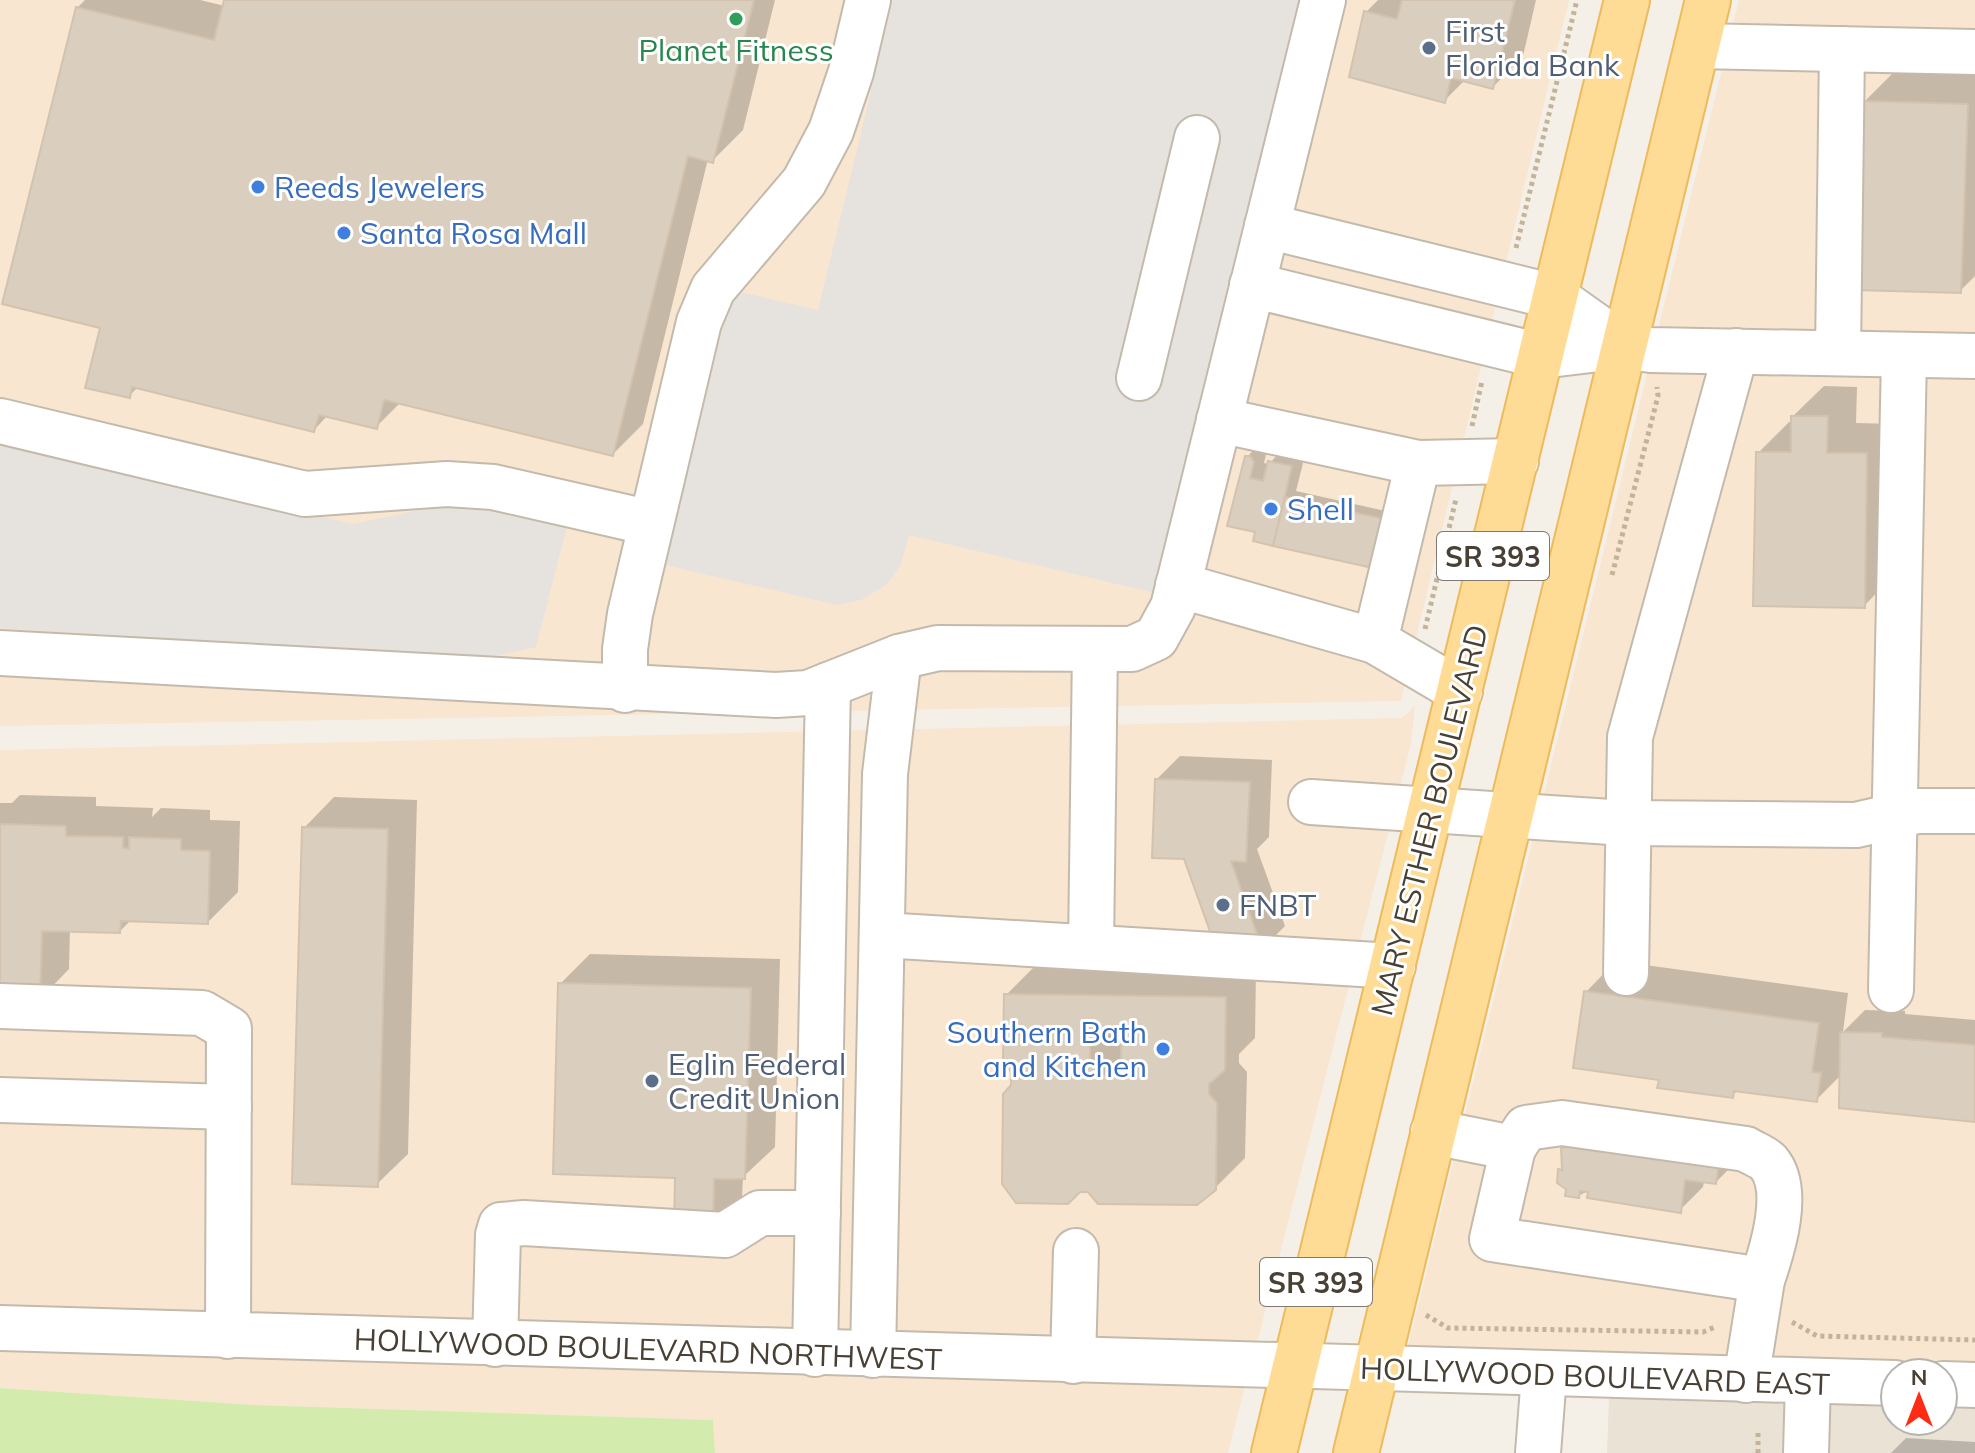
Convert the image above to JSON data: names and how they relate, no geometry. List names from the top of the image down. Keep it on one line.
{"streets":{"main road":["SR 393","MARY ESTHER BOULEVARD"],"street":["HOLLYWOOD BOULEVARD NORTHWEST","HOLLYWOOD BOULEVARD EAST"]},"crossings":[["SR 393","HOLLYWOOD BOULEVARD EAST"],["MARY ESTHER BOULEVARD","HOLLYWOOD BOULEVARD NORTHWEST"],["MARY ESTHER BOULEVARD","HOLLYWOOD BOULEVARD EAST"],["HOLLYWOOD BOULEVARD NORTHWEST","HOLLYWOOD BOULEVARD EAST"]],"places":["Planet Fitness","First Florida Bank","Reeds Jewelers","Santa Rosa Mall","Shell","FNBT","Southern Bath and Kitchen","Eglin Federal Credit Union"],"north":"top"}
